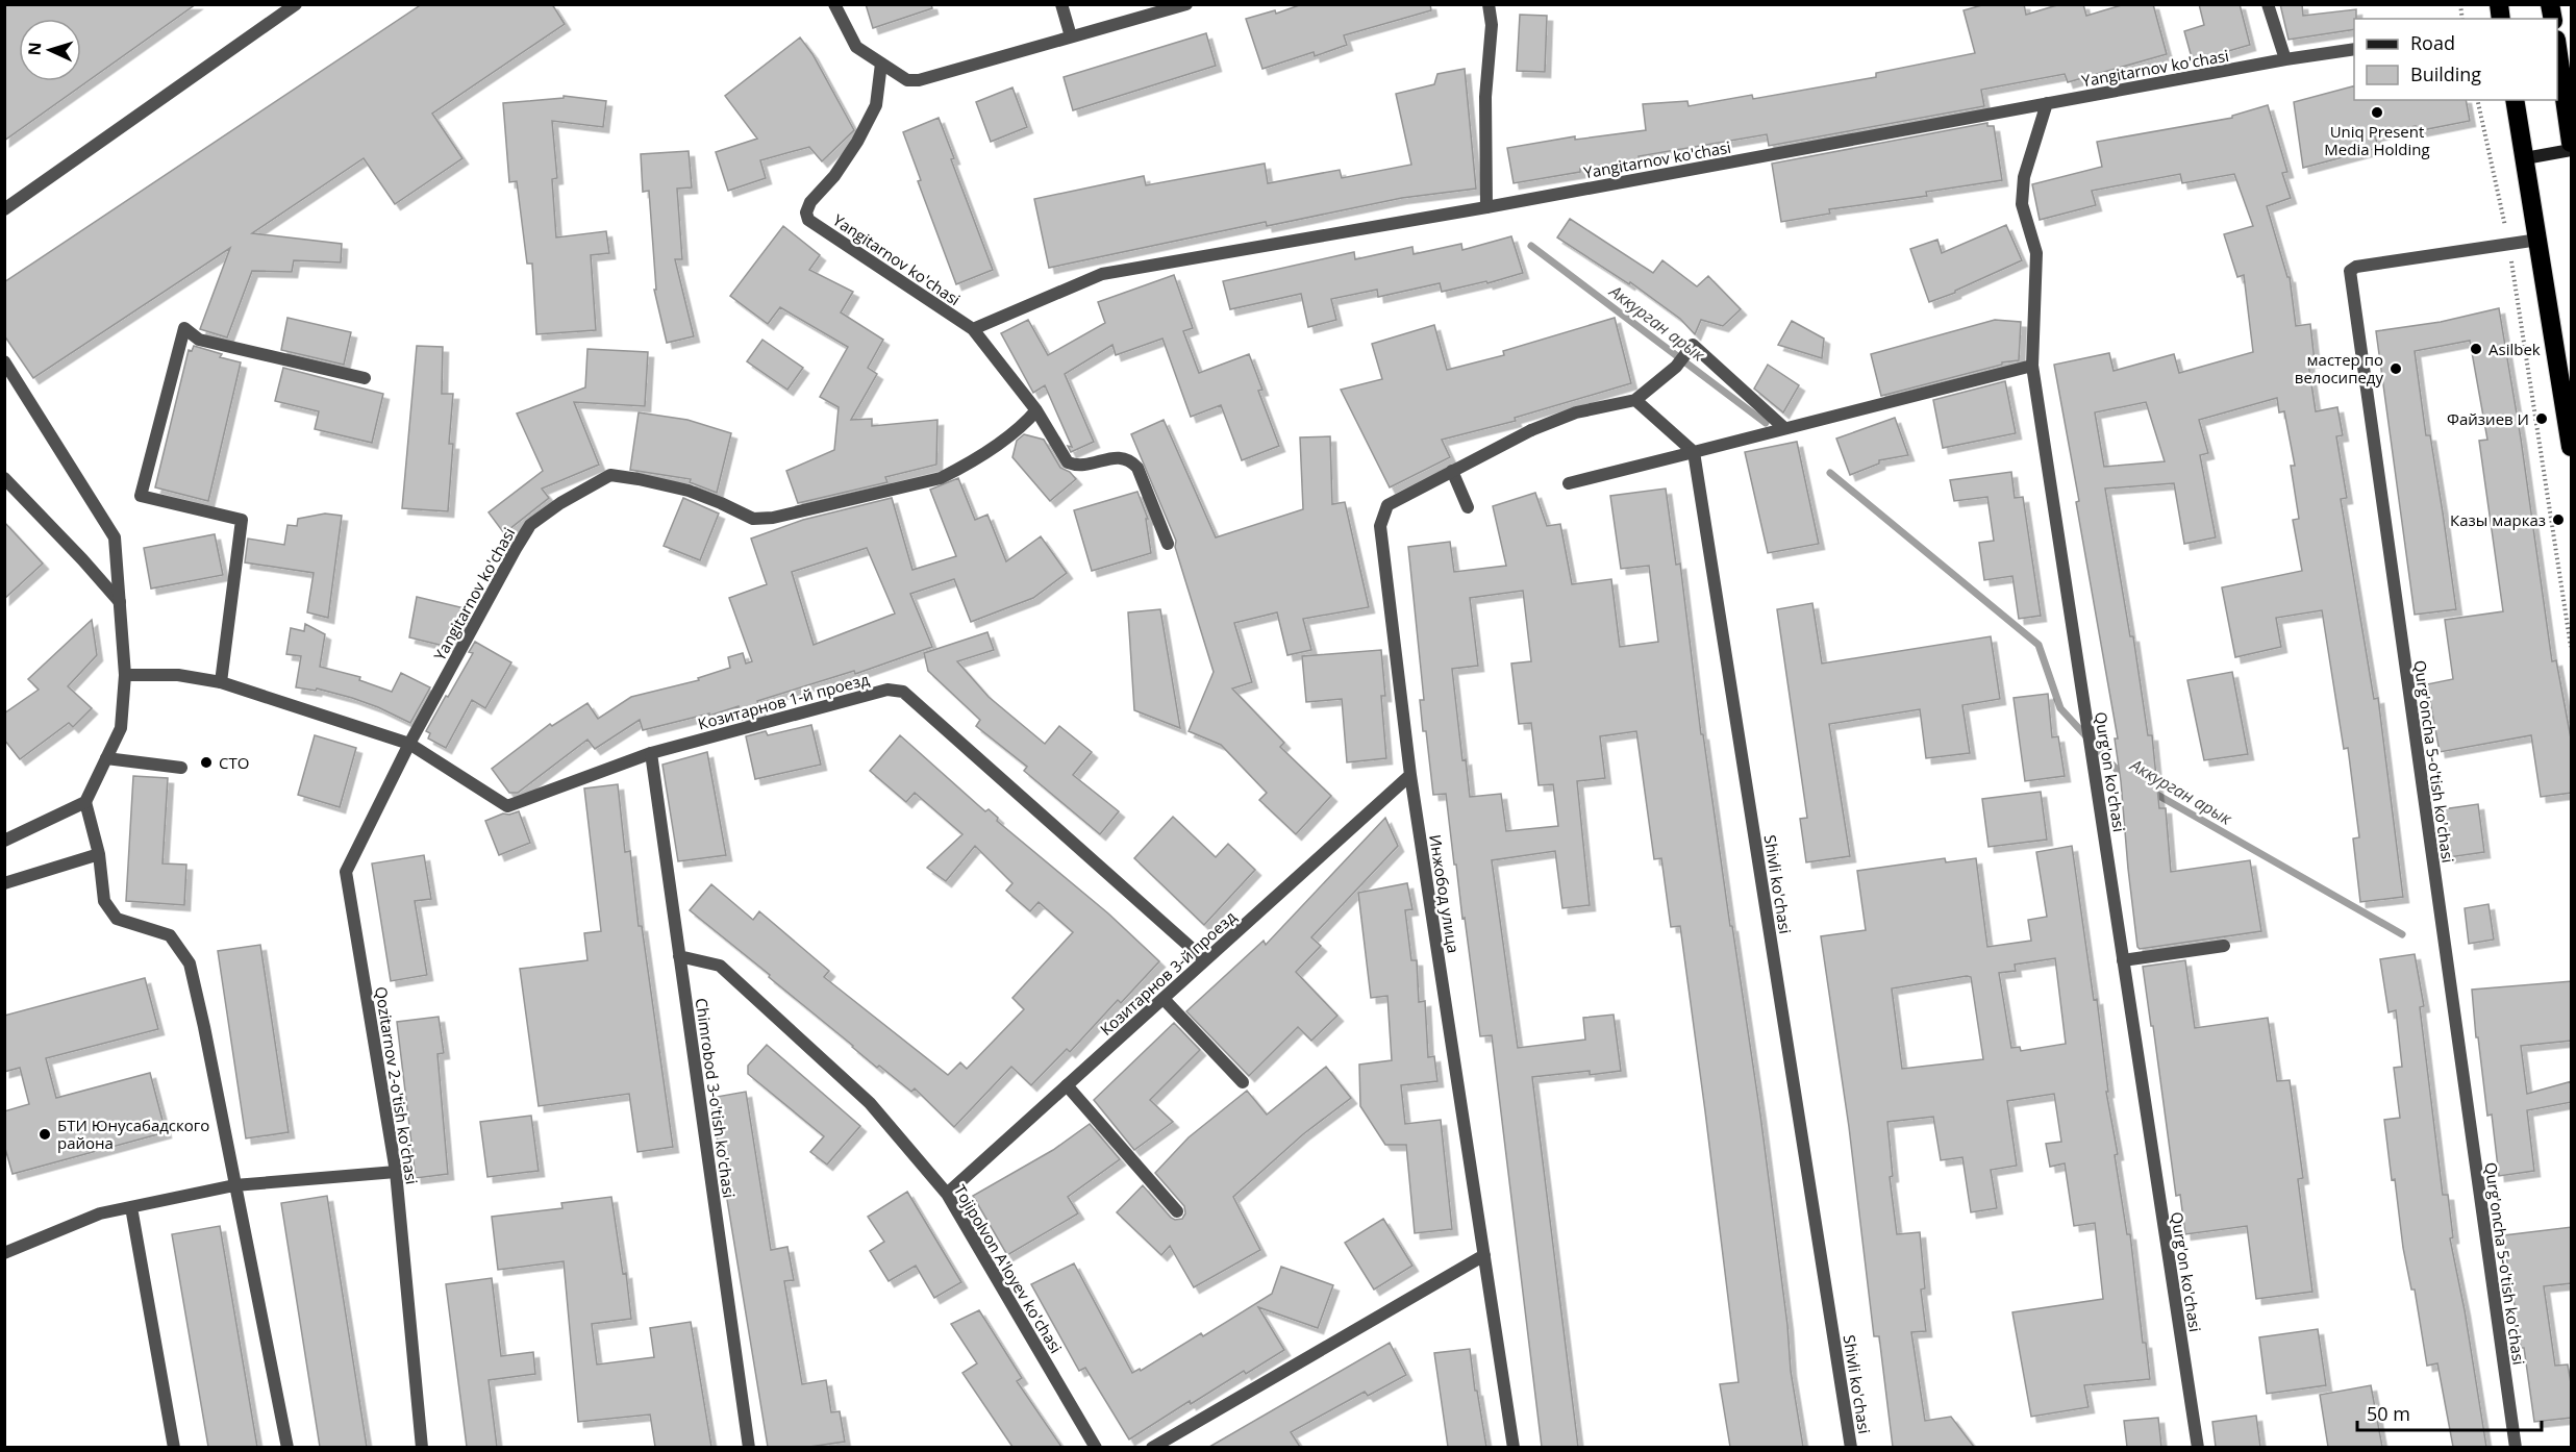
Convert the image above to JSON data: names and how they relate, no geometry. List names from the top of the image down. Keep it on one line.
{"streets":{"street":["Yangitarnov ko'chasi","Козитарнов 1-й проезд","Qurg'oncha 5-o'tish ko'chasi","Qurg'on ko'chasi","Shivli ko'chasi","Инжобод улица","Козитарнов 3-й проезд","Qozitarnov 2-o'tish ko'chasi","Chimrobod 3-o'tish ko'chasi","Tojipolvon A'loyev ko'chasi"]},"crossings":[["Yangitarnov ko'chasi","Козитарнов 1-й проезд"],["Yangitarnov ko'chasi","Qurg'on ko'chasi"],["Yangitarnov ko'chasi","Qozitarnov 2-o'tish ko'chasi"],["Козитарнов 1-й проезд","Козитарнов 3-й проезд"],["Козитарнов 1-й проезд","Qozitarnov 2-o'tish ko'chasi"],["Козитарнов 1-й проезд","Chimrobod 3-o'tish ko'chasi"],["Инжобод улица","Козитарнов 3-й проезд"],["Козитарнов 3-й проезд","Tojipolvon A'loyev ko'chasi"],["Chimrobod 3-o'tish ko'chasi","Tojipolvon A'loyev ko'chasi"]],"water":["Аккурган арык"],"places":["Uniq Present Media Holding","Asilbek","мастер по велосипеду","Файзиев И","Казы марказ","СТО","БТИ Юнусабадского района"],"legend":["Road","Building"],"scale_bar":"50 m","north":"left"}
